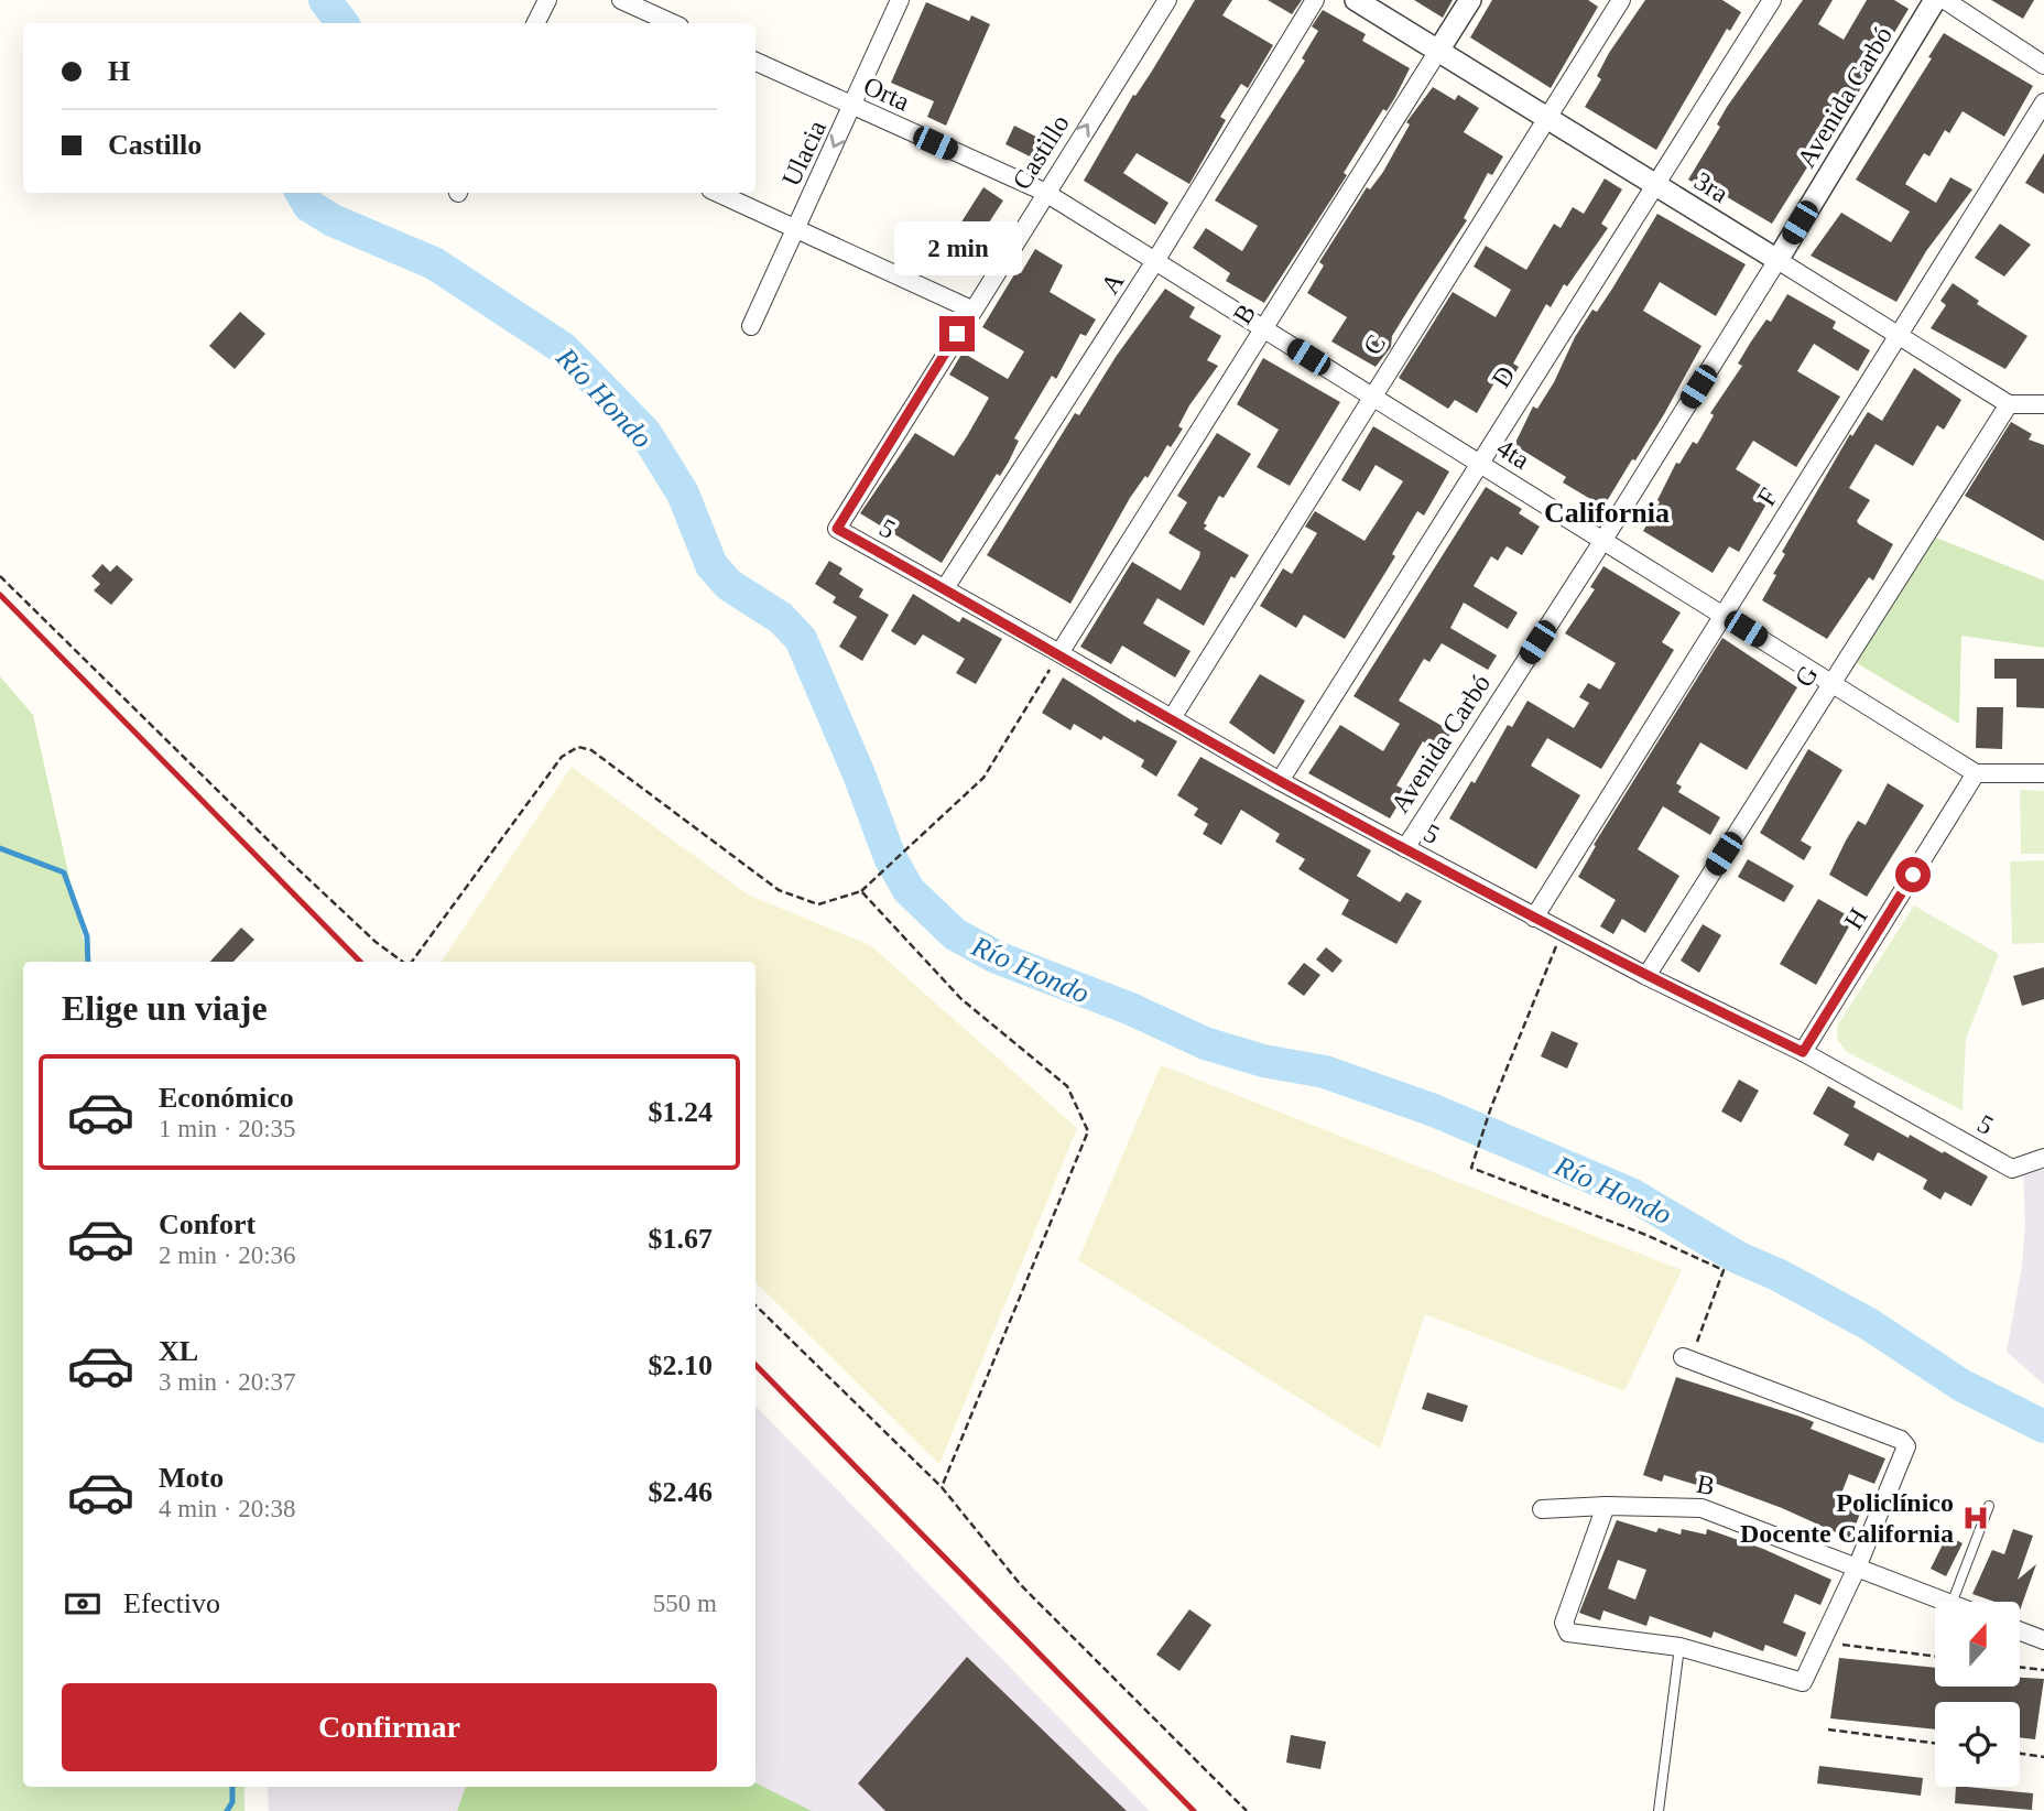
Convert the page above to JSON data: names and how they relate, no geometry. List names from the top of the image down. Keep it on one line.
{"streets":{"street":["Orta","Avenida Carbó","Castillo","Ulacia","3ra","A","B","C","D","4ta","F","5","G","H"]},"crossings":[["Orta","Castillo"],["Orta","Ulacia"],["Orta","4ta"],["Avenida Carbó","3ra"],["Avenida Carbó","4ta"],["Avenida Carbó","5"],["Castillo","4ta"],["Castillo","5"],["3ra","B"],["3ra","C"],["3ra","D"],["3ra","F"],["3ra","G"],["A","4ta"],["A","5"],["B","4ta"],["B","5"],["C","4ta"],["C","5"],["D","4ta"],["D","5"],["4ta","F"],["4ta","G"],["4ta","H"],["F","5"],["5","G"],["5","H"]],"one_way":["Castillo","Ulacia"],"districts":["California"],"water":["Río Hondo"],"places":{"hospital":["Policlínico Docente California"]},"north":"top","page":{"banner":["H","Castillo"],"bubble":"2 min","heading":"Elige un viaje","list":[{"name":"Económico","note":"1 min · 20:35","value":"$1.24"},{"name":"Confort","note":"2 min · 20:36","value":"$1.67"},{"name":"XL","note":"3 min · 20:37","value":"$2.10"},{"name":"Moto","note":"4 min · 20:38","value":"$2.46"}],"pay":["Efectivo","550 m"],"buttons":"Confirmar"}}
